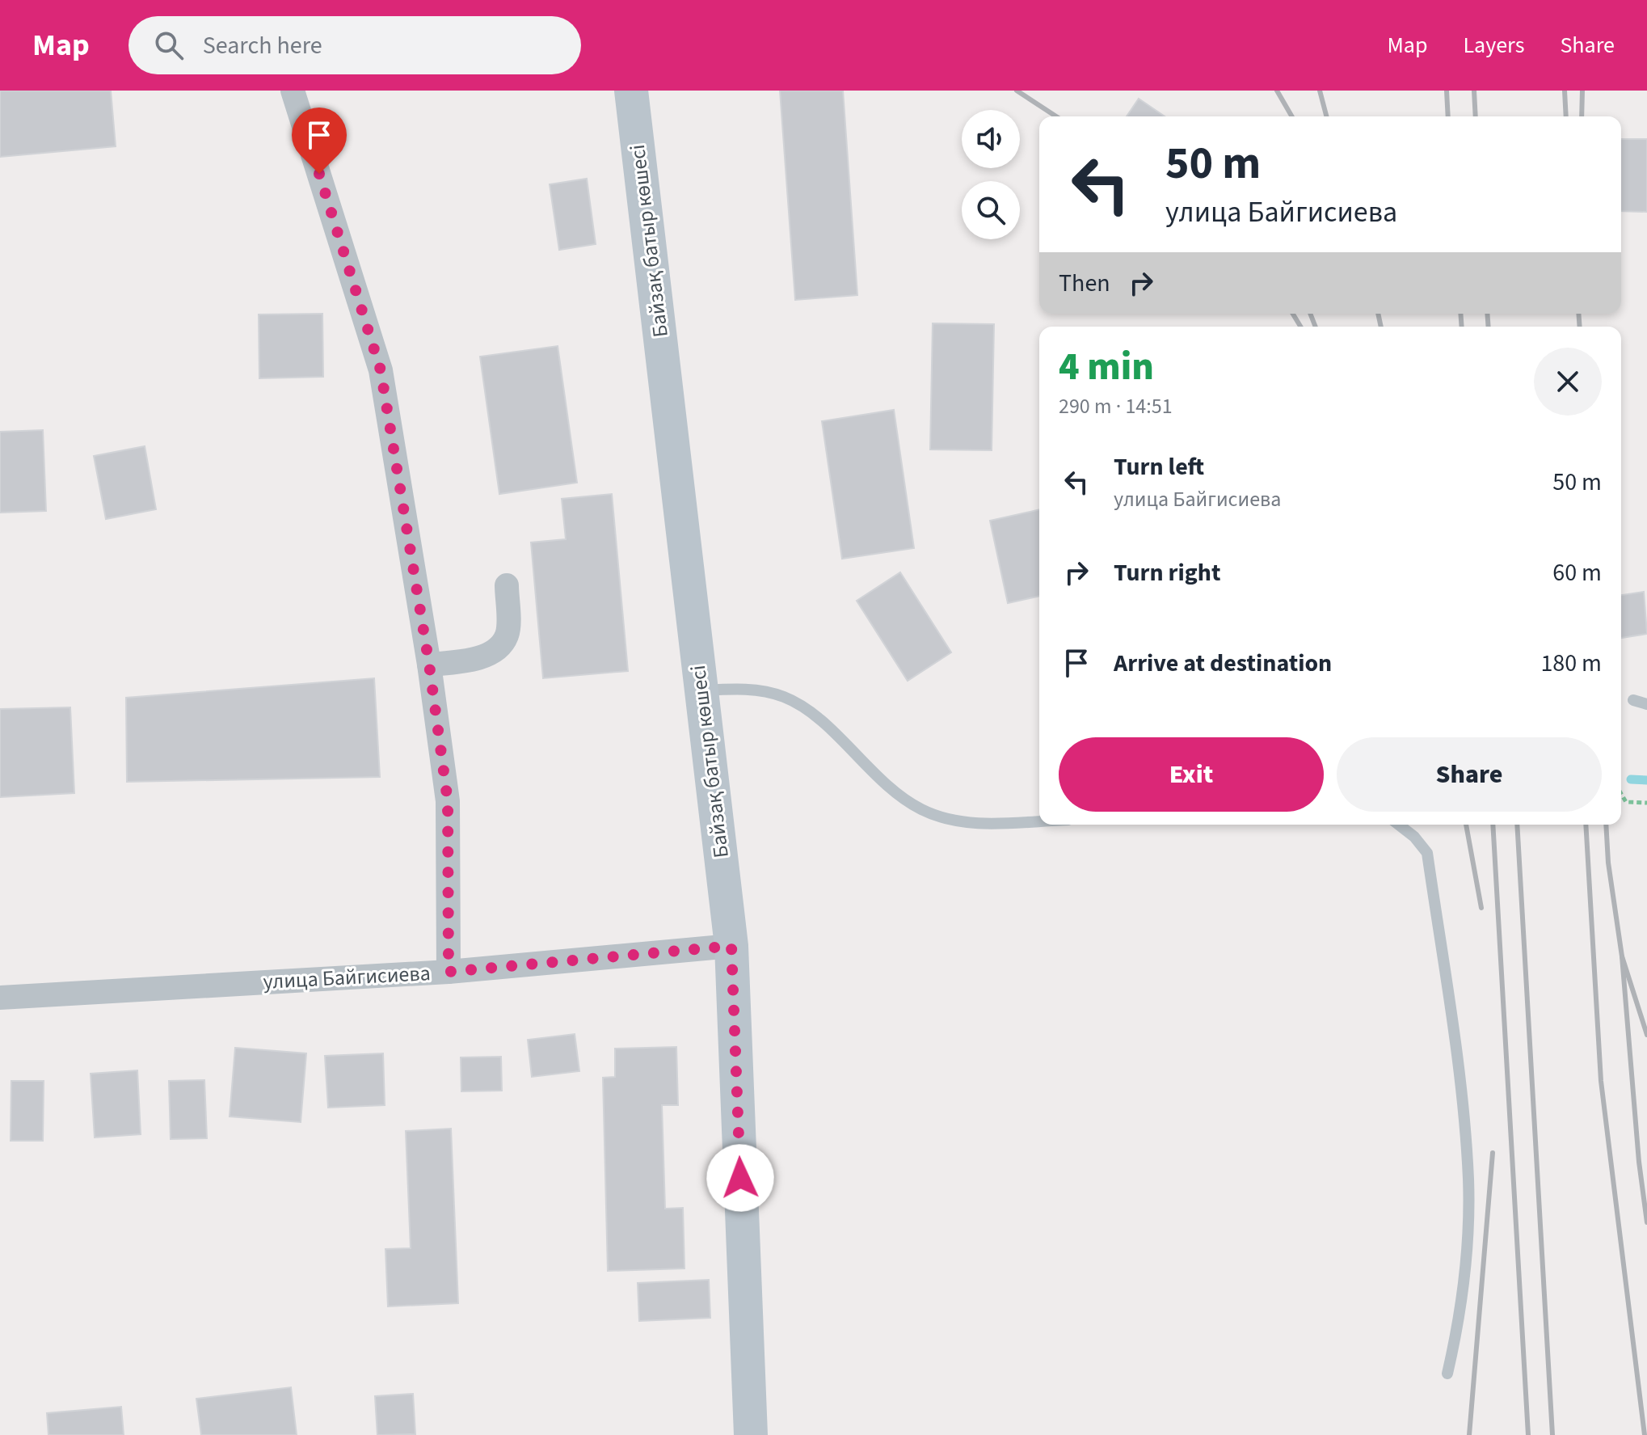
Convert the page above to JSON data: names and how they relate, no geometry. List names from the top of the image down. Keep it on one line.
{"streets":{"main road":["Байзақ батыр көшесі"],"street":["улица Байгисиева"]},"crossings":[["Байзақ батыр көшесі","улица Байгисиева"]],"page":{"header":"Map","search":"Search here","nav":["Map","Layers","Share"],"turn":["50 m","улица Байгисиева"],"then":"Then","heading":["4 min","290 m · 14:51"],"list":[{"name":"Turn left","note":"улица Байгисиева","value":"50 m"},{"name":"Turn right","value":"60 m"},{"name":"Arrive at destination","value":"180 m"}],"buttons":["Exit","Share"]}}
